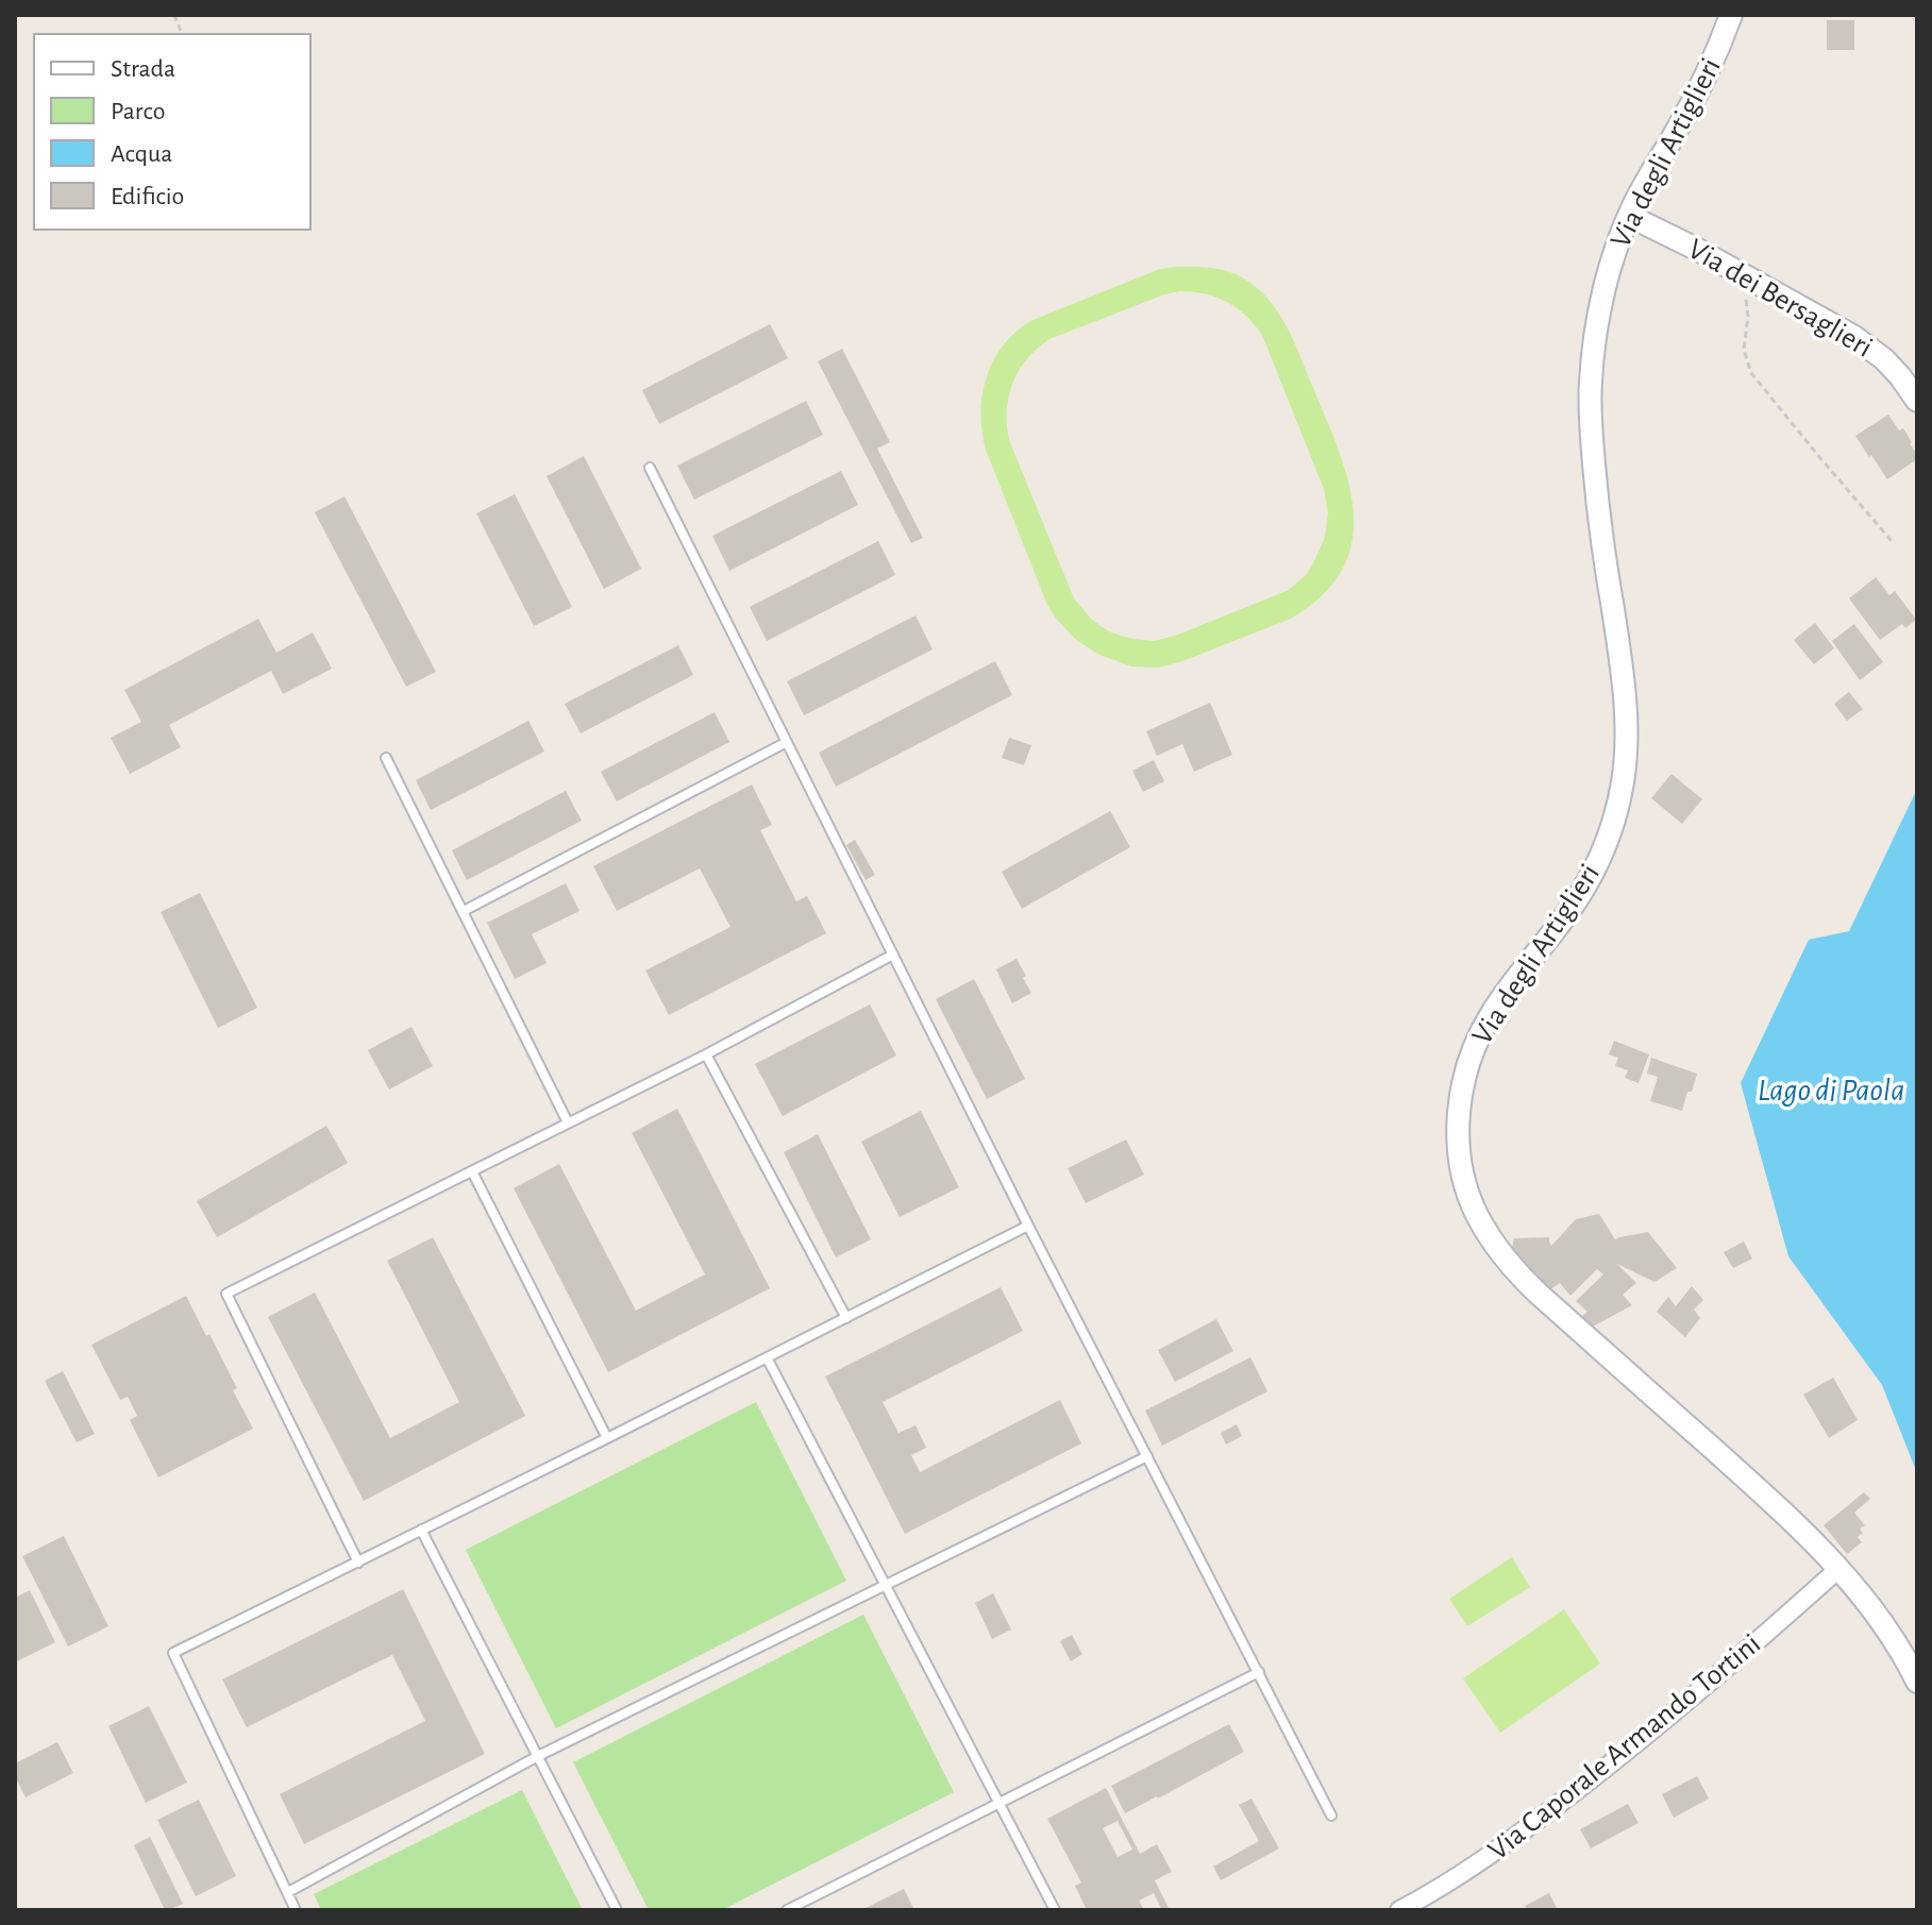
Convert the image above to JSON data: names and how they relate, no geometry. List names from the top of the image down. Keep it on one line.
{"streets":{"street":["Via degli Artiglieri","Via dei Bersaglieri","Via Caporale Armando Tortini"]},"crossings":[["Via degli Artiglieri","Via dei Bersaglieri"],["Via degli Artiglieri","Via Caporale Armando Tortini"]],"water":["Lago di Paola"],"legend":["Strada","Parco","Acqua","Edificio"]}
